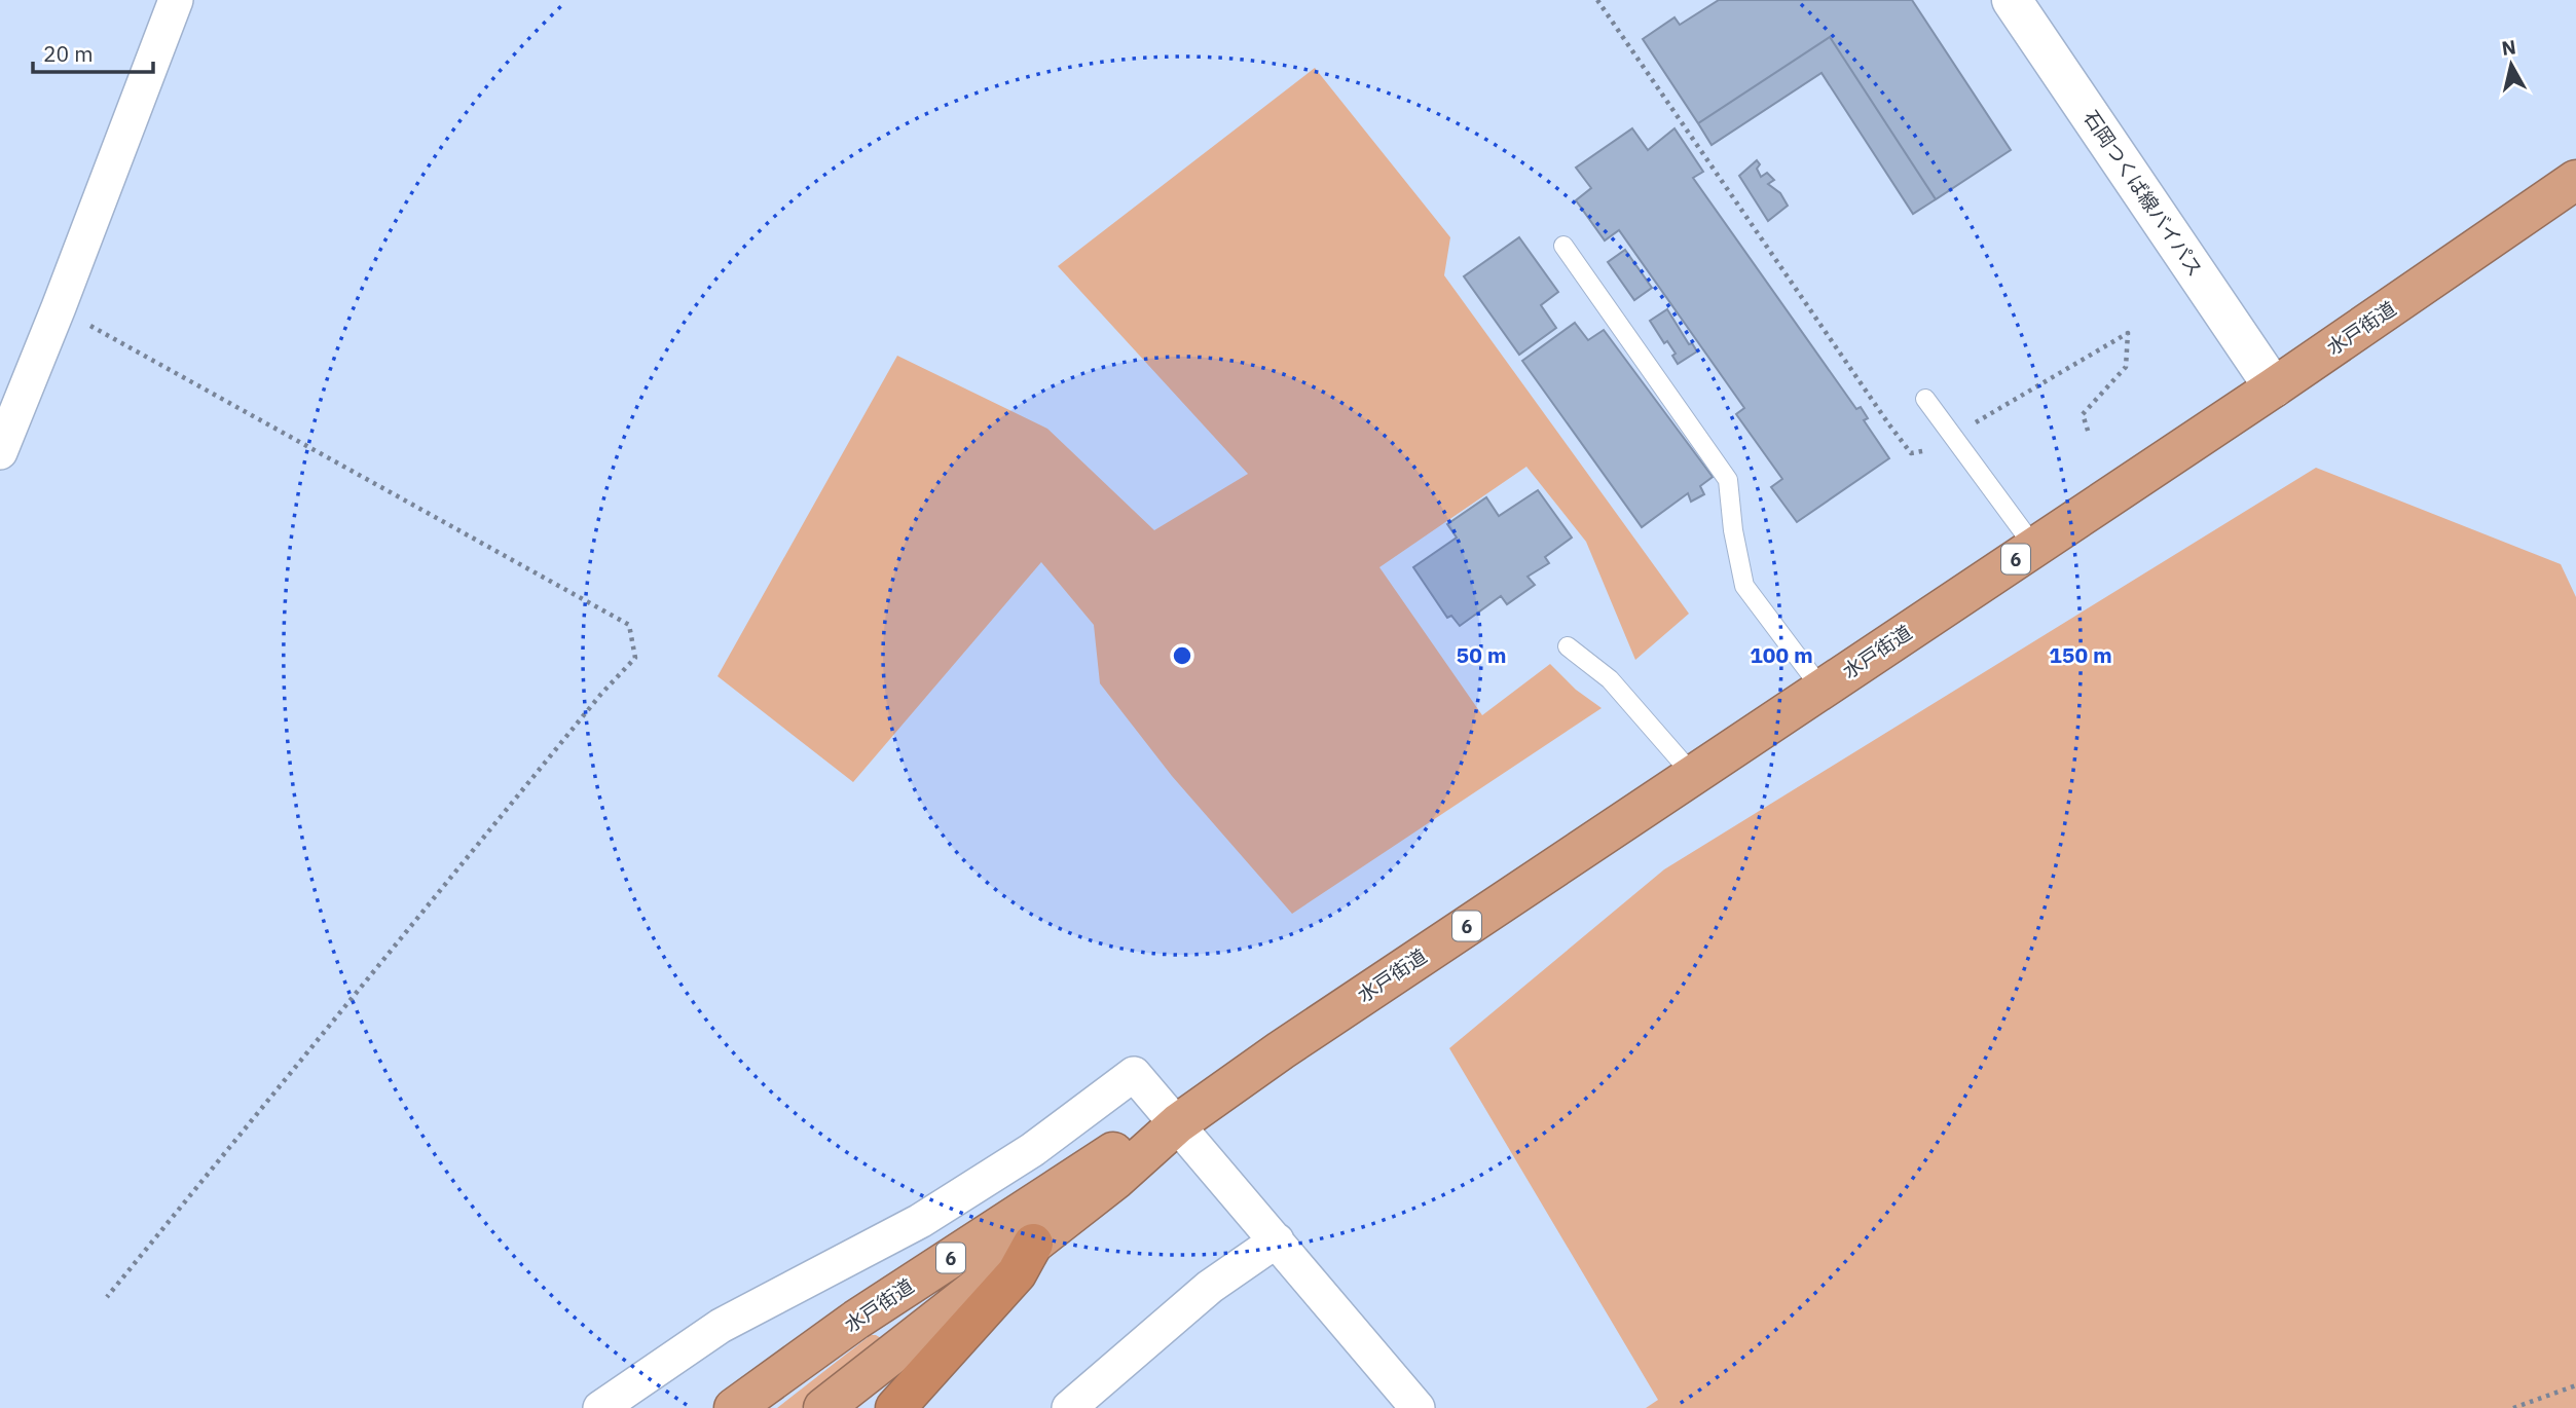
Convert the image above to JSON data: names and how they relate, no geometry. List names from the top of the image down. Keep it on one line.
{"streets":{"highway":["水戸街道","6"],"main road":["石岡つくば線バイパス"]},"crossings":[["石岡つくば線バイパス","水戸街道"]],"scale_bar":"20 m","north":"top","rings":["50 m","100 m","150 m"]}
